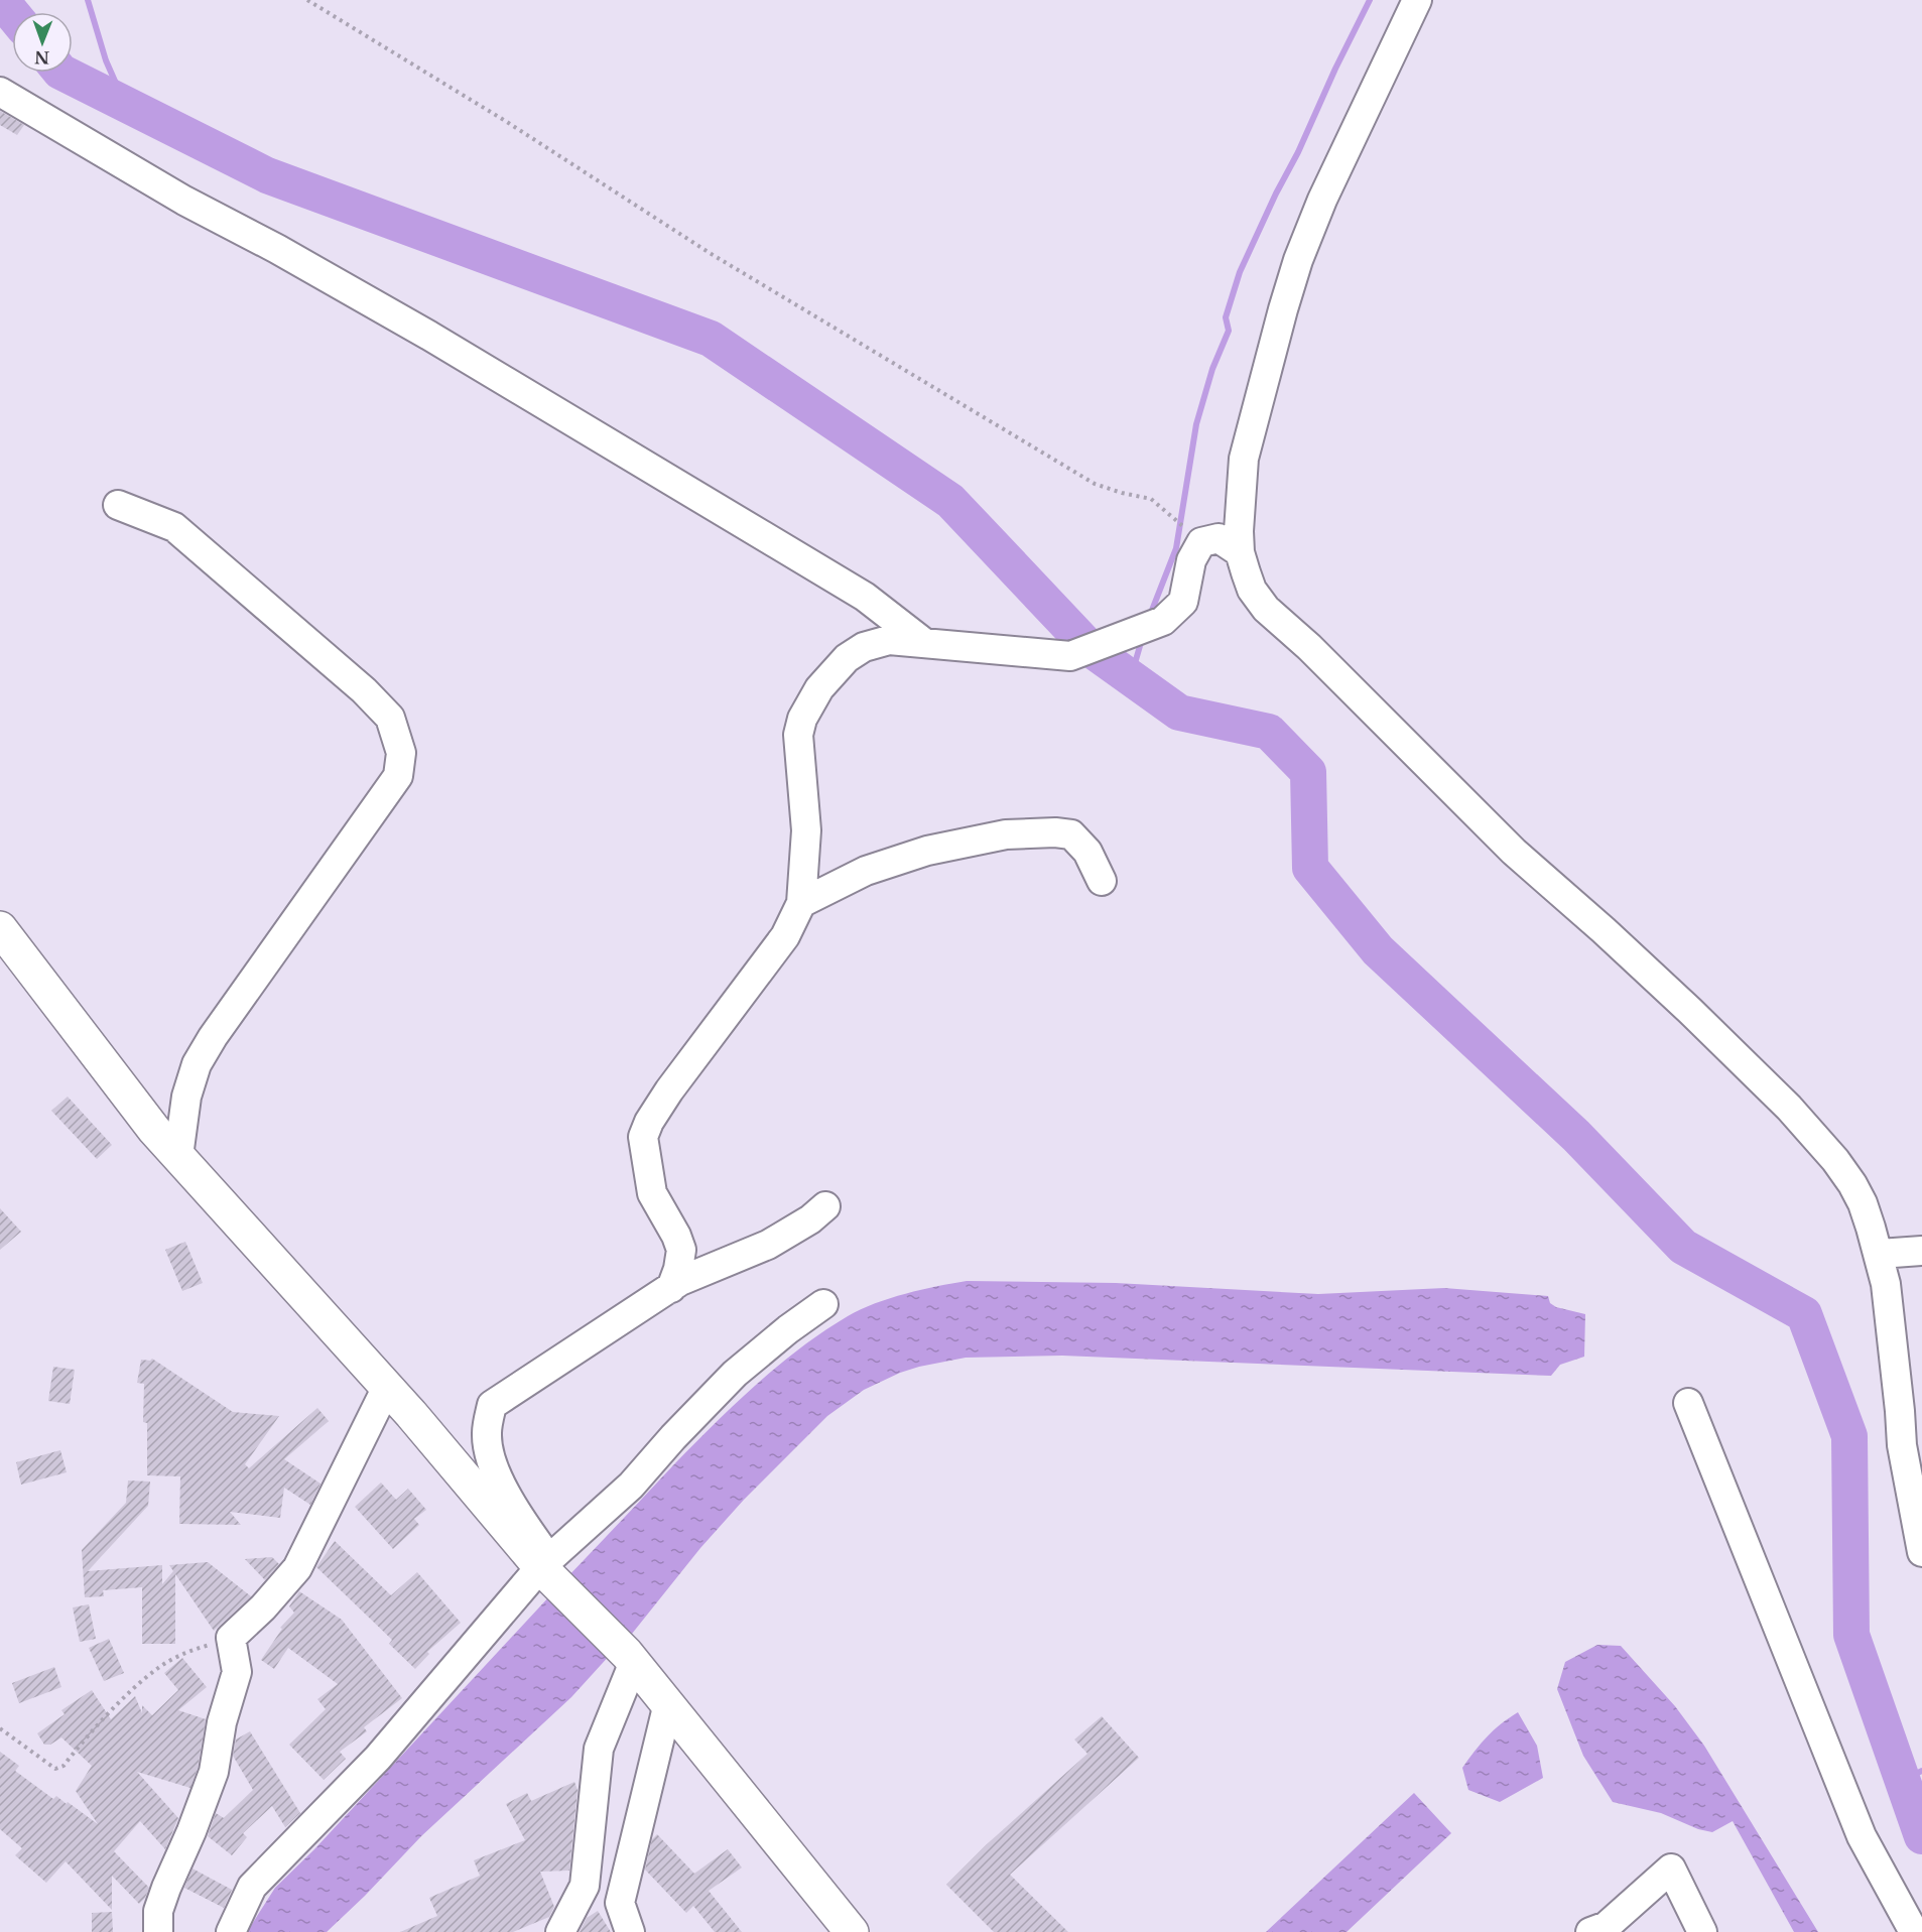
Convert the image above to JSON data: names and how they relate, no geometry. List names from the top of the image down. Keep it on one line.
{"north":"bottom"}
